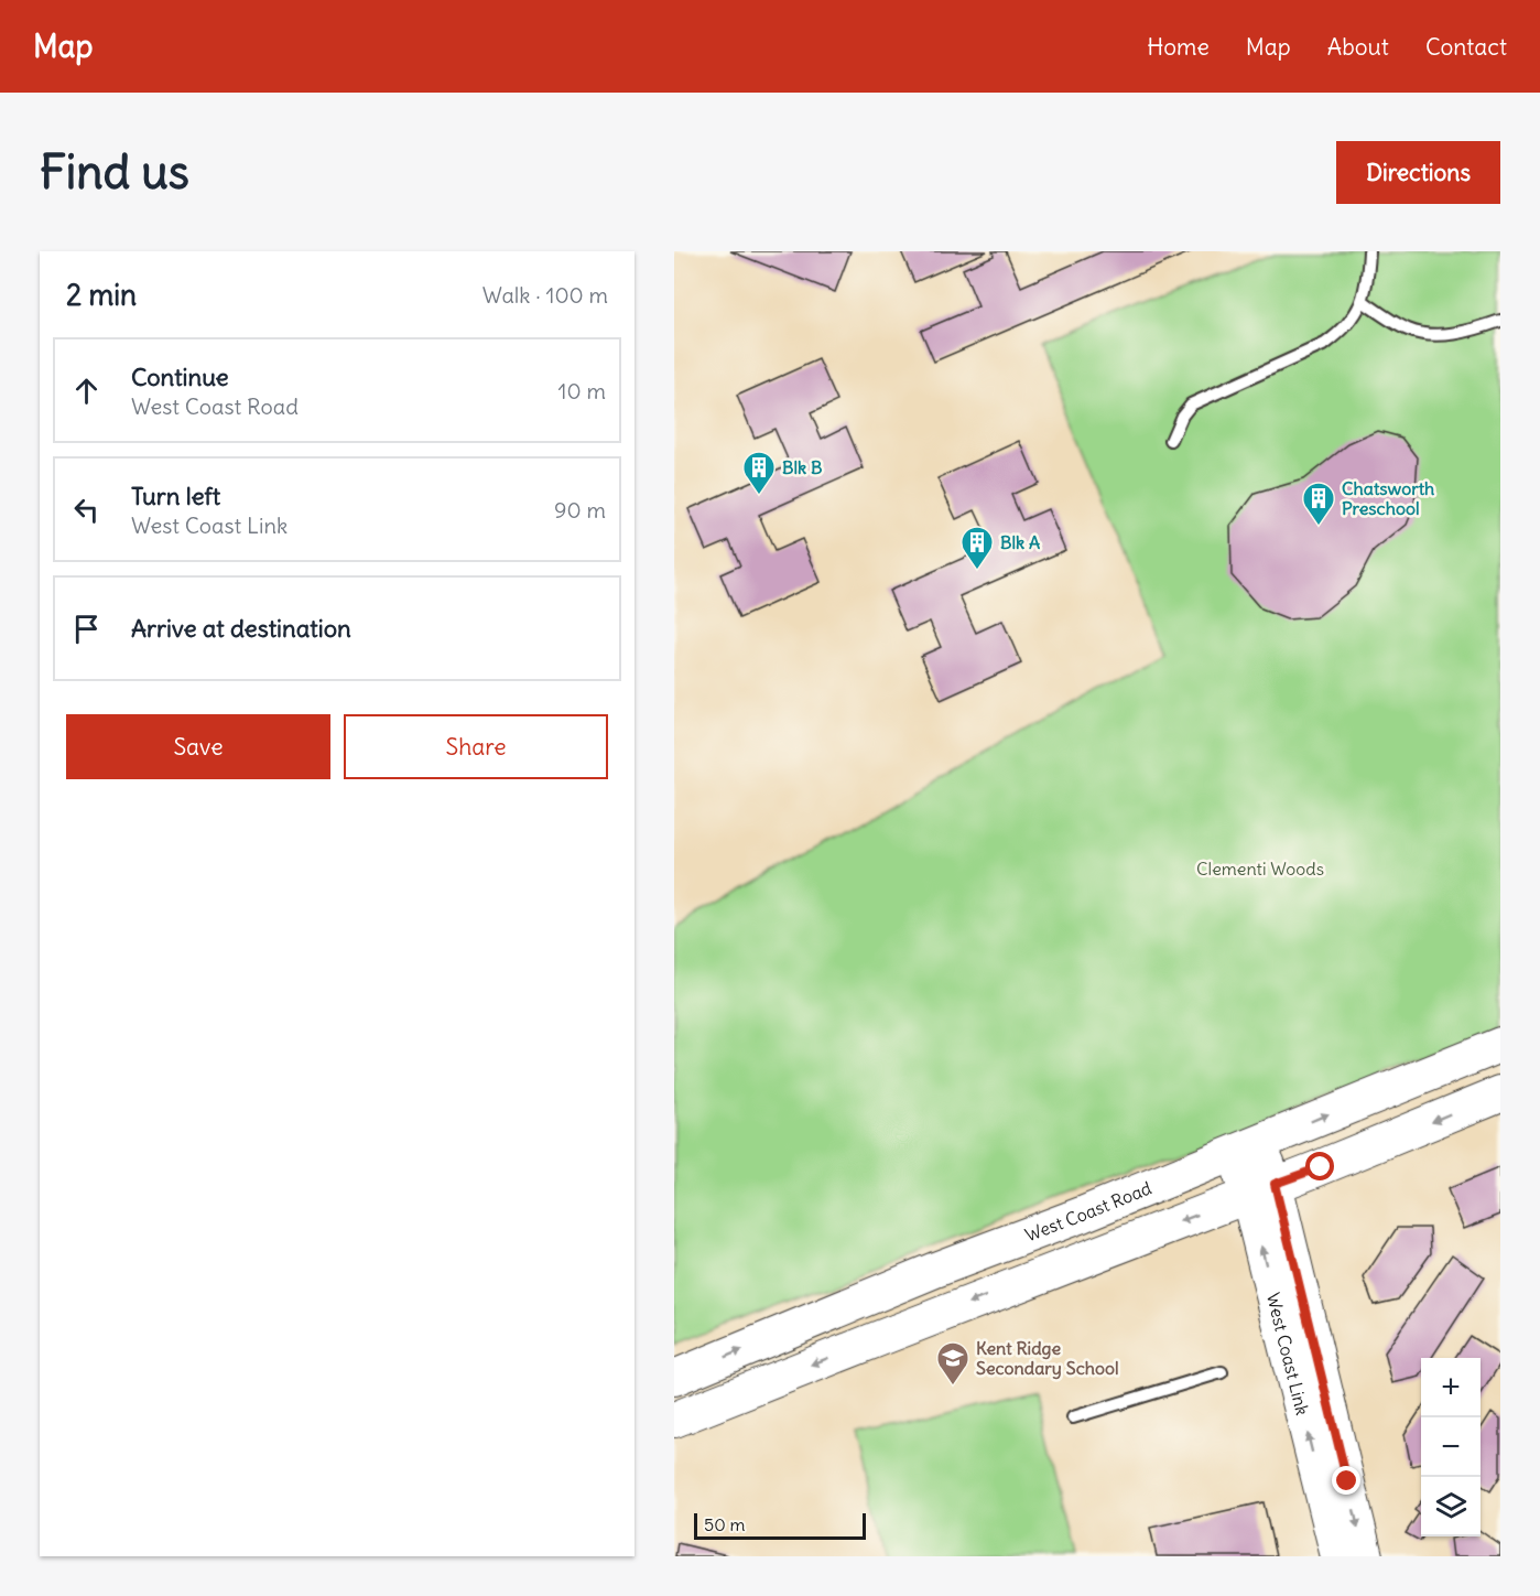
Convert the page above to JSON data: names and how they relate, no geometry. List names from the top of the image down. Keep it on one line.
{"streets":{"main road":["West Coast Road","West Coast Link"]},"crossings":[["West Coast Road","West Coast Link"]],"parks":["Clementi Woods"],"places":{"building":["Blk B","Chatsworth Preschool","Blk A"],"school or university":["Kent Ridge Secondary School"]},"scale_bar":"50 m","page":{"header":"Map","nav":["Home","Map","About","Contact"],"buttons":["Directions",["Save","Share"]],"title":"Find us","heading":["2 min","Walk · 100 m"],"list":[["Continue","West Coast Road","10 m"],["Turn left","West Coast Link","90 m"],"Arrive at destination"],"map_buttons":["+","−"],"scale":"50 m"}}
